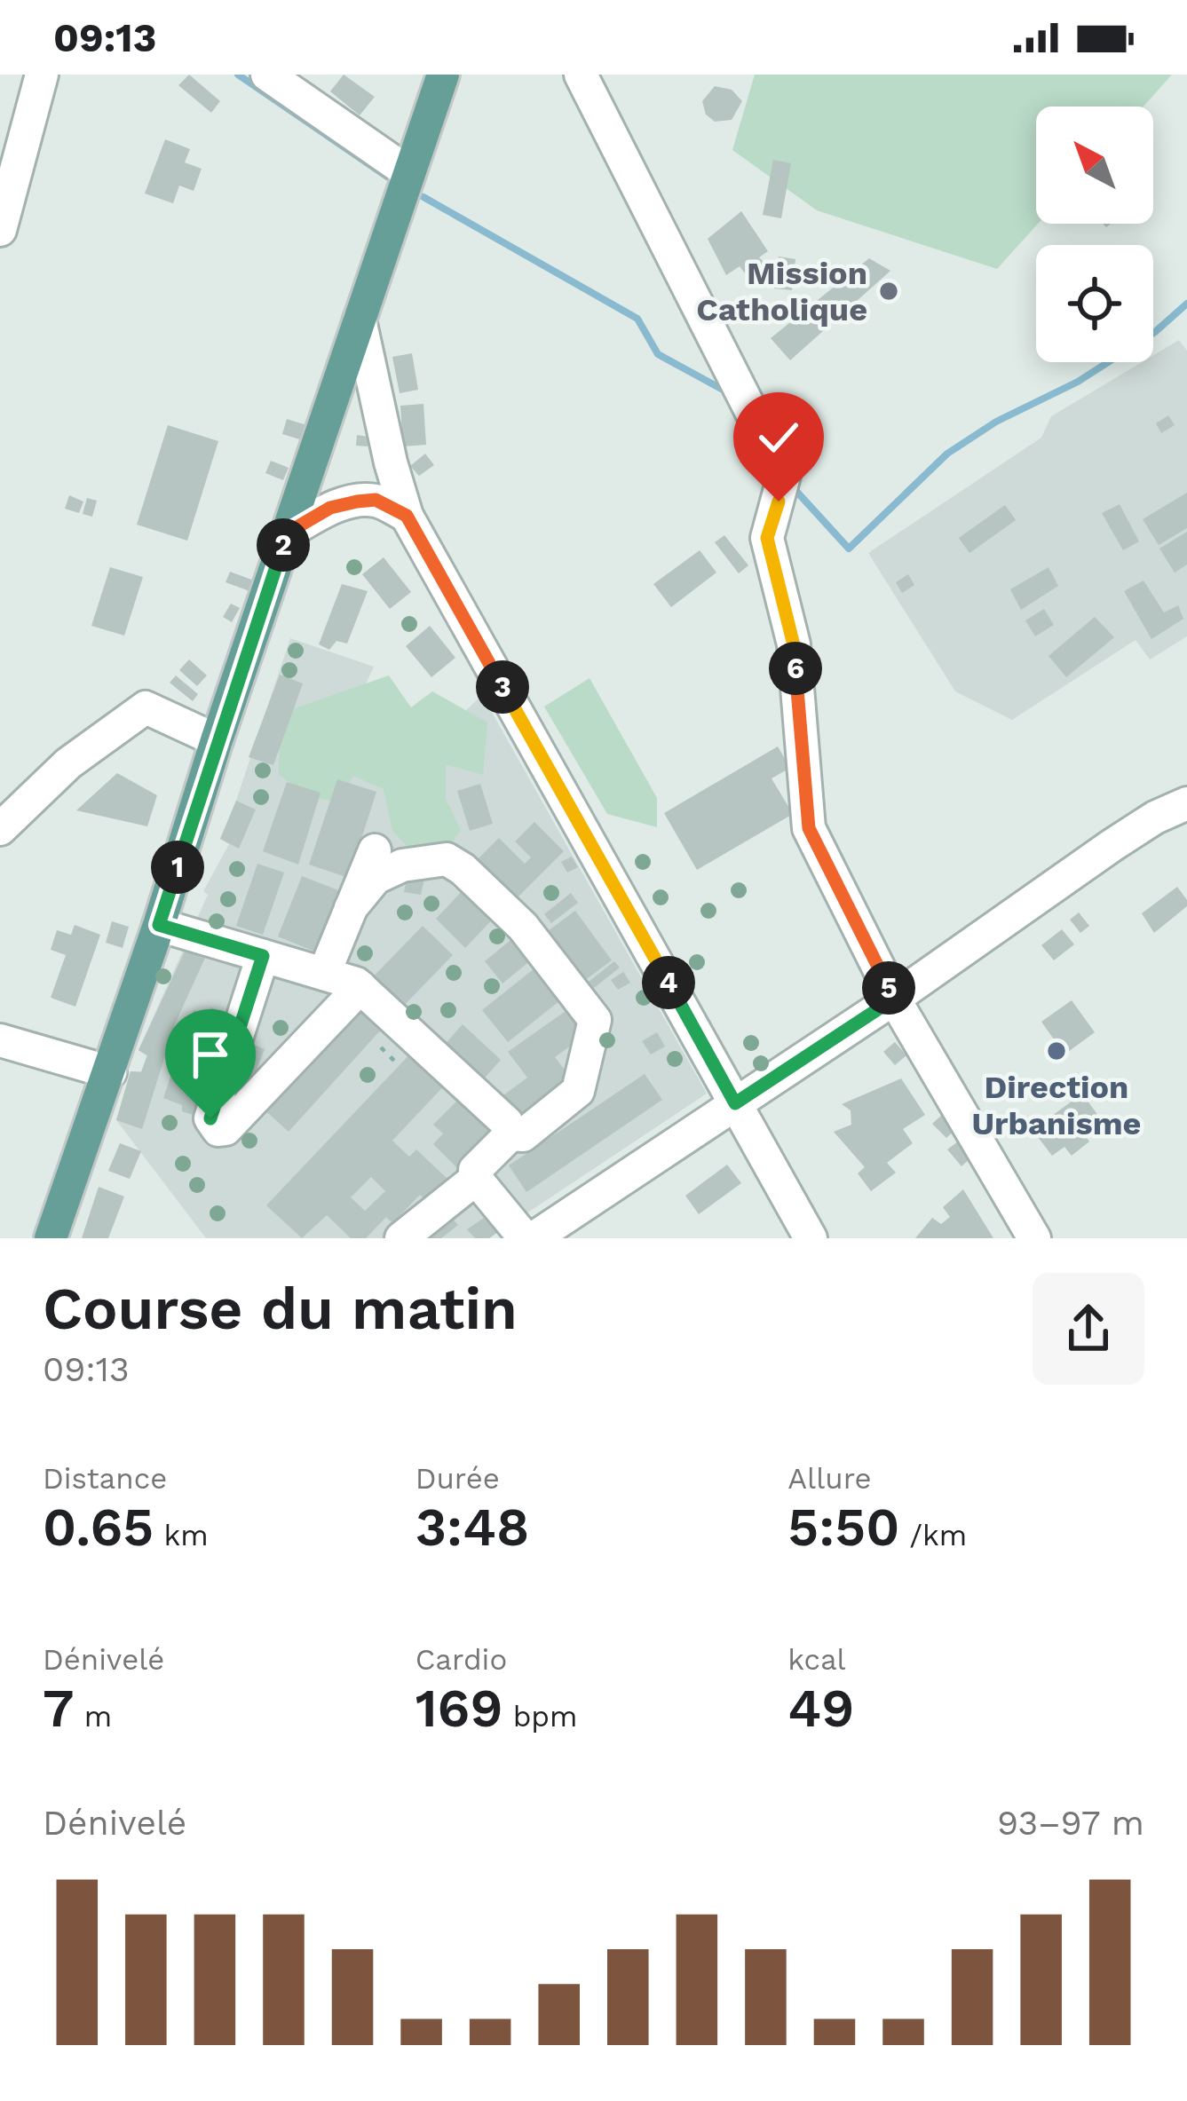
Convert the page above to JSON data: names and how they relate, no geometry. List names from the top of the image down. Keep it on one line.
{"places":["Mission Catholique","Direction Urbanisme"],"north":"top left","page":{"status":"09:13","pins":["2","6","3","1","4","5"],"heading":["Course du matin","09:13"],"stats":[["Distance","0.65 km"],["Durée","3:48"],["Allure","5:50 /km"],["Dénivelé","7 m"],["Cardio","169 bpm"],["kcal","49"]],"chart":["Dénivelé","93–97 m"]}}
